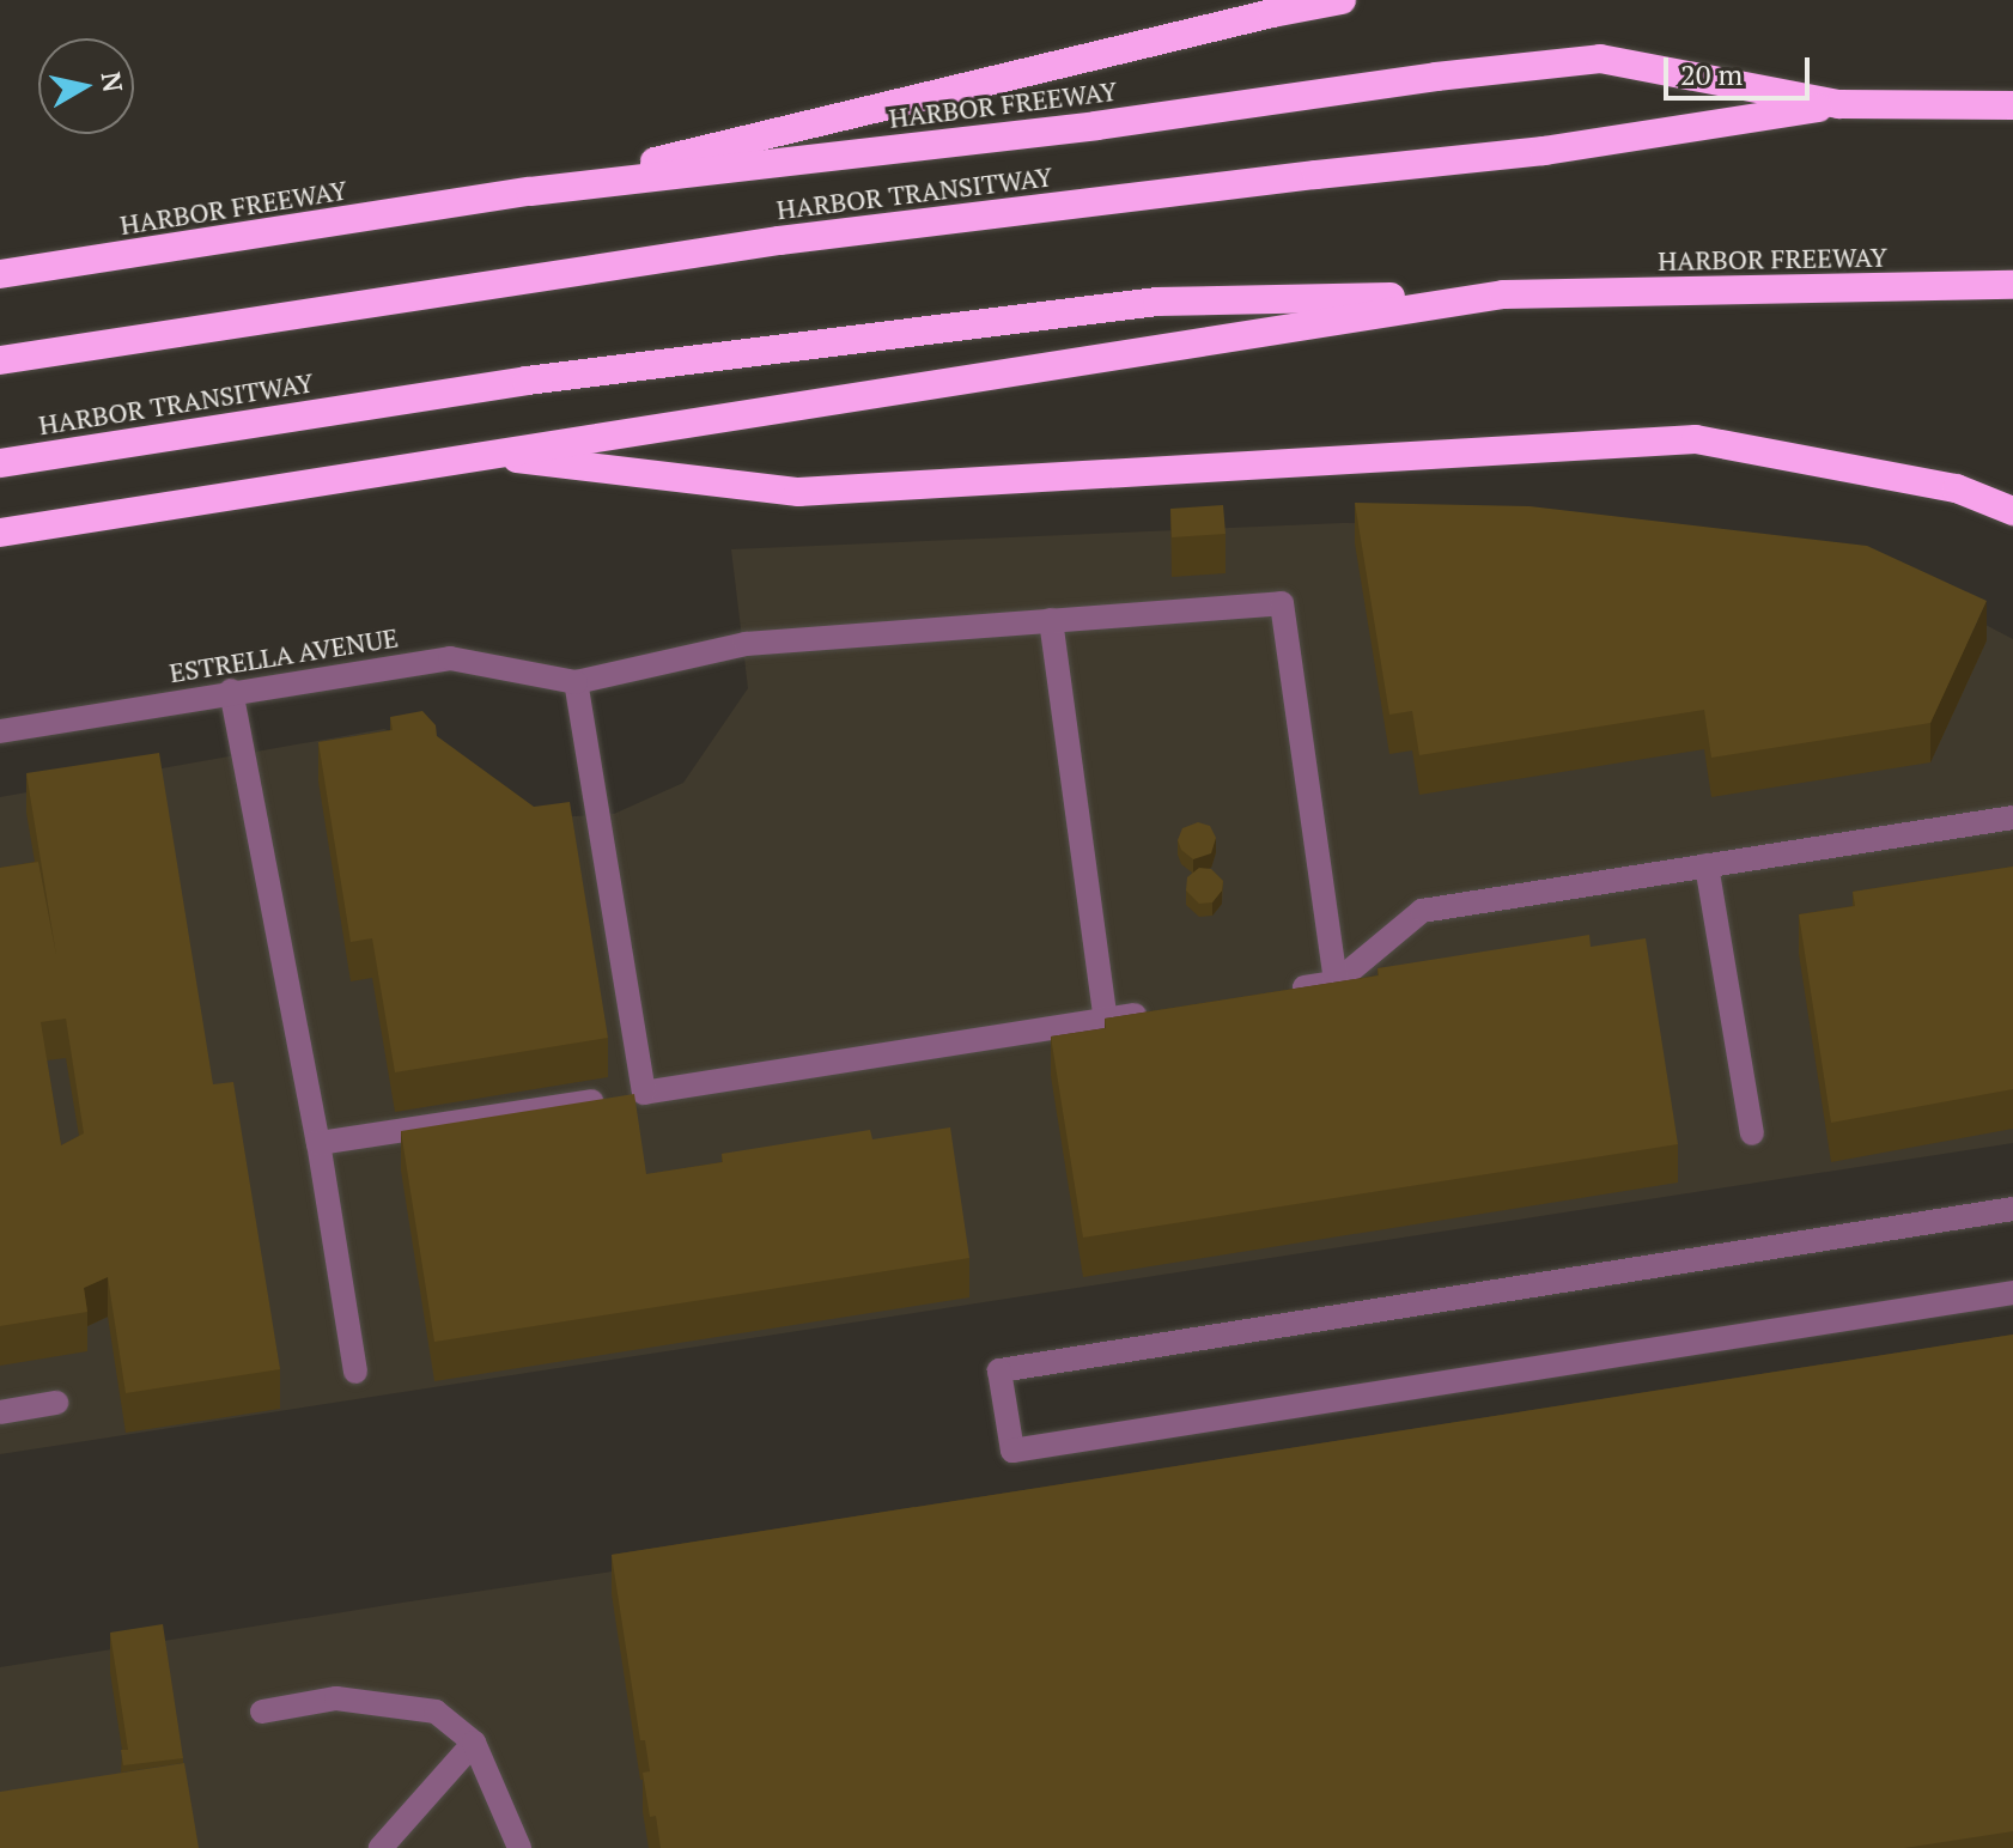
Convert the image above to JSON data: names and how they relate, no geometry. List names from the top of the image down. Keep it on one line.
{"streets":{"highway":["HARBOR FREEWAY","HARBOR TRANSITWAY"],"street":["ESTRELLA AVENUE"]},"crossings":[["HARBOR FREEWAY","HARBOR TRANSITWAY"]],"scale_bar":"20 m","north":"right"}
